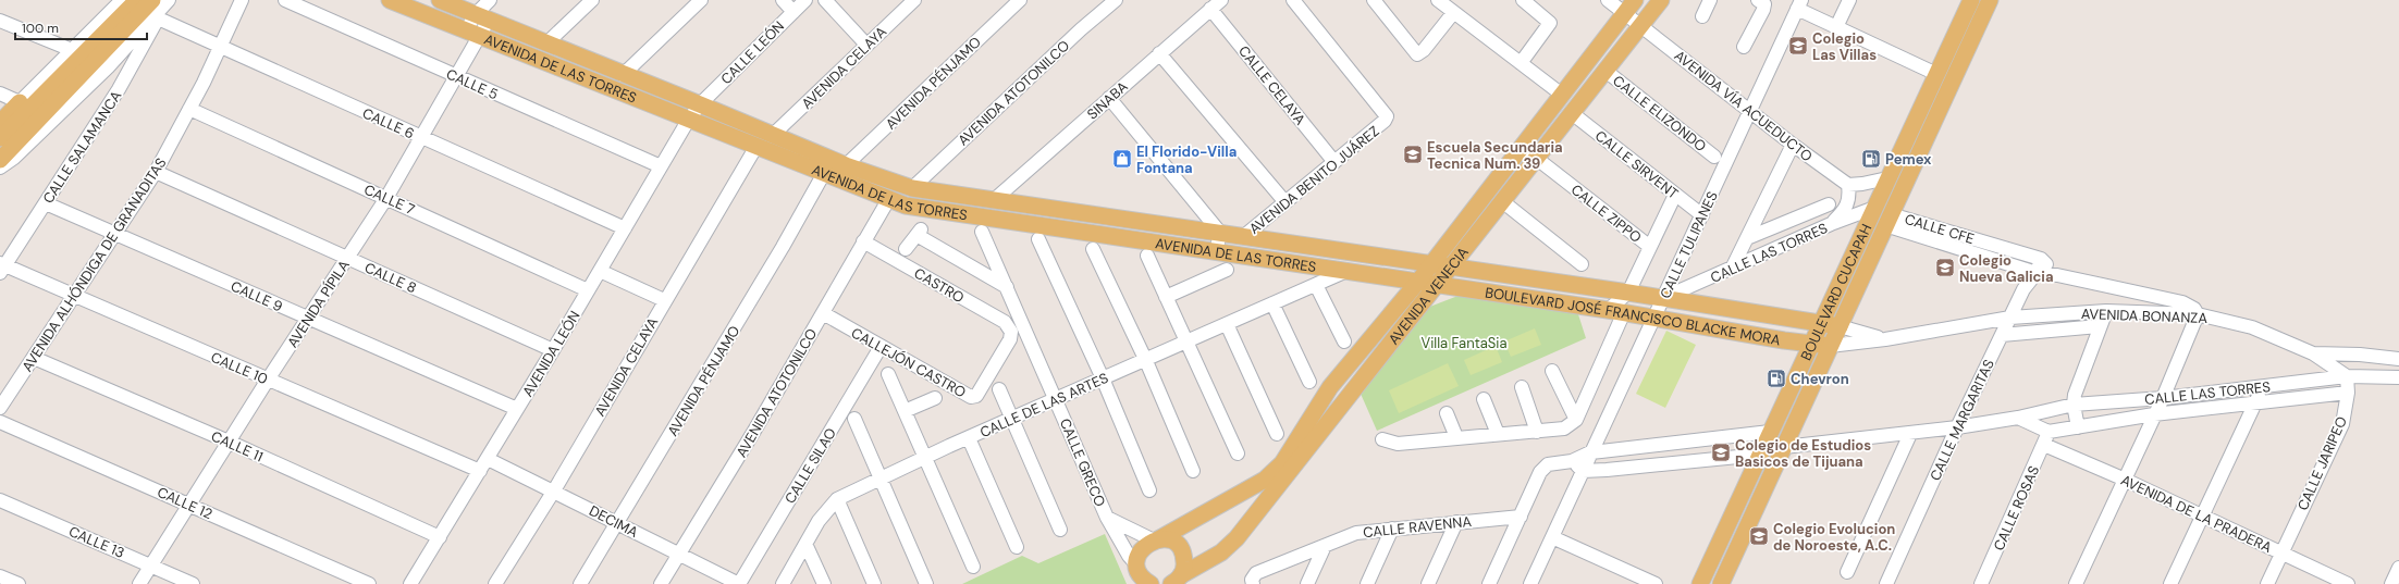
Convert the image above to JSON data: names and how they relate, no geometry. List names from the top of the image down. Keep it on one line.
{"streets":{"main road":["AVENIDA DE LAS TORRES","BOULEVARD CUCAPAH","AVENIDA VENECIA","BOULEVARD JOSÉ FRANCISCO BLACKE MORA"],"street":["CALLE LEÓN","AVENIDA CELAYA","AVENIDA PÉNJAMO","CALLE 5","CALLE CELAYA","AVENIDA ATOTONILCO","SINABA","AVENIDA VÍA ACUEDUCTO","CALLE ELIZONDO","CALLE 6","CALLE SALAMANCA","CALLE SIRVENT","AVENIDA BENITO JUÁREZ","CALLE 7","CALLE ZIPPO","CALLE CFE","CALLE TULIPANES","CALLE LAS TORRES","AVENIDA ALHÓNDIGA DE GRANADITAS","CALLE 8","CASTRO","CALLE 9","AVENIDA PÍPILA","AVENIDA BONANZA","AVENIDA LEÓN","CALLEJÓN CASTRO","CALLE 10","CALLE DE LAS ARTES","CALLE MARGARITAS","CALLE 11","CALLE GRECO","CALLE JARIPEO","CALLE SILAO","CALLE 12","CALLE ROSAS","AVENIDA DE LA PRADERA","DECIMA","CALLE RAVENNA","CALLE 13"]},"crossings":[["CALLE LEÓN","AVENIDA DE LAS TORRES"],["CALLE LEÓN","AVENIDA LEÓN"],["AVENIDA CELAYA","AVENIDA DE LAS TORRES"],["AVENIDA CELAYA","DECIMA"],["AVENIDA DE LAS TORRES","AVENIDA PÉNJAMO"],["AVENIDA DE LAS TORRES","AVENIDA ATOTONILCO"],["AVENIDA DE LAS TORRES","SINABA"],["AVENIDA DE LAS TORRES","AVENIDA BENITO JUÁREZ"],["AVENIDA DE LAS TORRES","AVENIDA VENECIA"],["AVENIDA DE LAS TORRES","AVENIDA PÍPILA"],["AVENIDA DE LAS TORRES","BOULEVARD JOSÉ FRANCISCO BLACKE MORA"],["AVENIDA DE LAS TORRES","AVENIDA LEÓN"],["AVENIDA DE LAS TORRES","CALLE DE LAS ARTES"],["AVENIDA PÉNJAMO","DECIMA"],["CALLE 5","AVENIDA PÍPILA"],["CALLE 5","AVENIDA LEÓN"],["CALLE CELAYA","SINABA"],["CALLE CELAYA","AVENIDA BENITO JUÁREZ"],["AVENIDA ATOTONILCO","CASTRO"],["AVENIDA ATOTONILCO","CALLEJÓN CASTRO"],["AVENIDA ATOTONILCO","DECIMA"],["AVENIDA VÍA ACUEDUCTO","CALLE TULIPANES"],["AVENIDA VÍA ACUEDUCTO","AVENIDA VENECIA"],["CALLE ELIZONDO","AVENIDA VENECIA"],["CALLE 6","CALLE SALAMANCA"],["CALLE 6","AVENIDA ALHÓNDIGA DE GRANADITAS"],["CALLE 6","AVENIDA PÍPILA"],["CALLE 6","AVENIDA LEÓN"],["CALLE SALAMANCA","CALLE 9"],["CALLE SALAMANCA","CALLE 10"],["CALLE SIRVENT","CALLE TULIPANES"],["CALLE SIRVENT","AVENIDA VENECIA"],["CALLE 7","AVENIDA ALHÓNDIGA DE GRANADITAS"],["CALLE 7","AVENIDA PÍPILA"],["CALLE 7","AVENIDA LEÓN"],["CALLE ZIPPO","AVENIDA VENECIA"],["CALLE CFE","BOULEVARD CUCAPAH"],["CALLE CFE","AVENIDA BONANZA"],["CALLE CFE","CALLE MARGARITAS"],["CALLE TULIPANES","CALLE LAS TORRES"],["CALLE TULIPANES","BOULEVARD JOSÉ FRANCISCO BLACKE MORA"],["CALLE LAS TORRES","BOULEVARD CUCAPAH"],["CALLE LAS TORRES","BOULEVARD JOSÉ FRANCISCO BLACKE MORA"],["CALLE LAS TORRES","CALLE MARGARITAS"],["CALLE LAS TORRES","CALLE JARIPEO"],["CALLE LAS TORRES","CALLE ROSAS"],["AVENIDA ALHÓNDIGA DE GRANADITAS","CALLE 8"],["AVENIDA ALHÓNDIGA DE GRANADITAS","CALLE 9"],["AVENIDA ALHÓNDIGA DE GRANADITAS","CALLE 10"],["AVENIDA ALHÓNDIGA DE GRANADITAS","CALLE 11"],["CALLE 8","AVENIDA PÍPILA"],["CALLE 8","AVENIDA LEÓN"],["CASTRO","CALLEJÓN CASTRO"],["BOULEVARD CUCAPAH","AVENIDA BONANZA"],["BOULEVARD CUCAPAH","BOULEVARD JOSÉ FRANCISCO BLACKE MORA"],["CALLE 9","AVENIDA PÍPILA"],["CALLE 9","AVENIDA LEÓN"],["AVENIDA VENECIA","BOULEVARD JOSÉ FRANCISCO BLACKE MORA"],["AVENIDA VENECIA","CALLE GRECO"],["AVENIDA PÍPILA","CALLE 10"],["AVENIDA PÍPILA","CALLE 11"],["AVENIDA PÍPILA","CALLE 12"],["AVENIDA PÍPILA","CALLE 13"],["AVENIDA BONANZA","BOULEVARD JOSÉ FRANCISCO BLACKE MORA"],["AVENIDA BONANZA","CALLE MARGARITAS"],["AVENIDA LEÓN","CALLE 10"],["AVENIDA LEÓN","CALLE 11"],["AVENIDA LEÓN","DECIMA"],["CALLEJÓN CASTRO","CALLE SILAO"],["CALLE DE LAS ARTES","CALLE GRECO"],["CALLE JARIPEO","AVENIDA DE LA PRADERA"],["CALLE SILAO","DECIMA"],["CALLE ROSAS","AVENIDA DE LA PRADERA"]],"parks":["Villa FantaSia"],"places":{"school or university":["Colegio Las Villas","Escuela Secundaria Tecnica Num. 39","Colegio Nueva Galicia","Colegio de Estudios Basicos de Tijuana","Colegio Evolucion de Noroeste, A.C."],"shop":["El Florido-Villa Fontana"],"fuel station":["Pemex","Chevron"]},"scale_bar":"100 m"}
